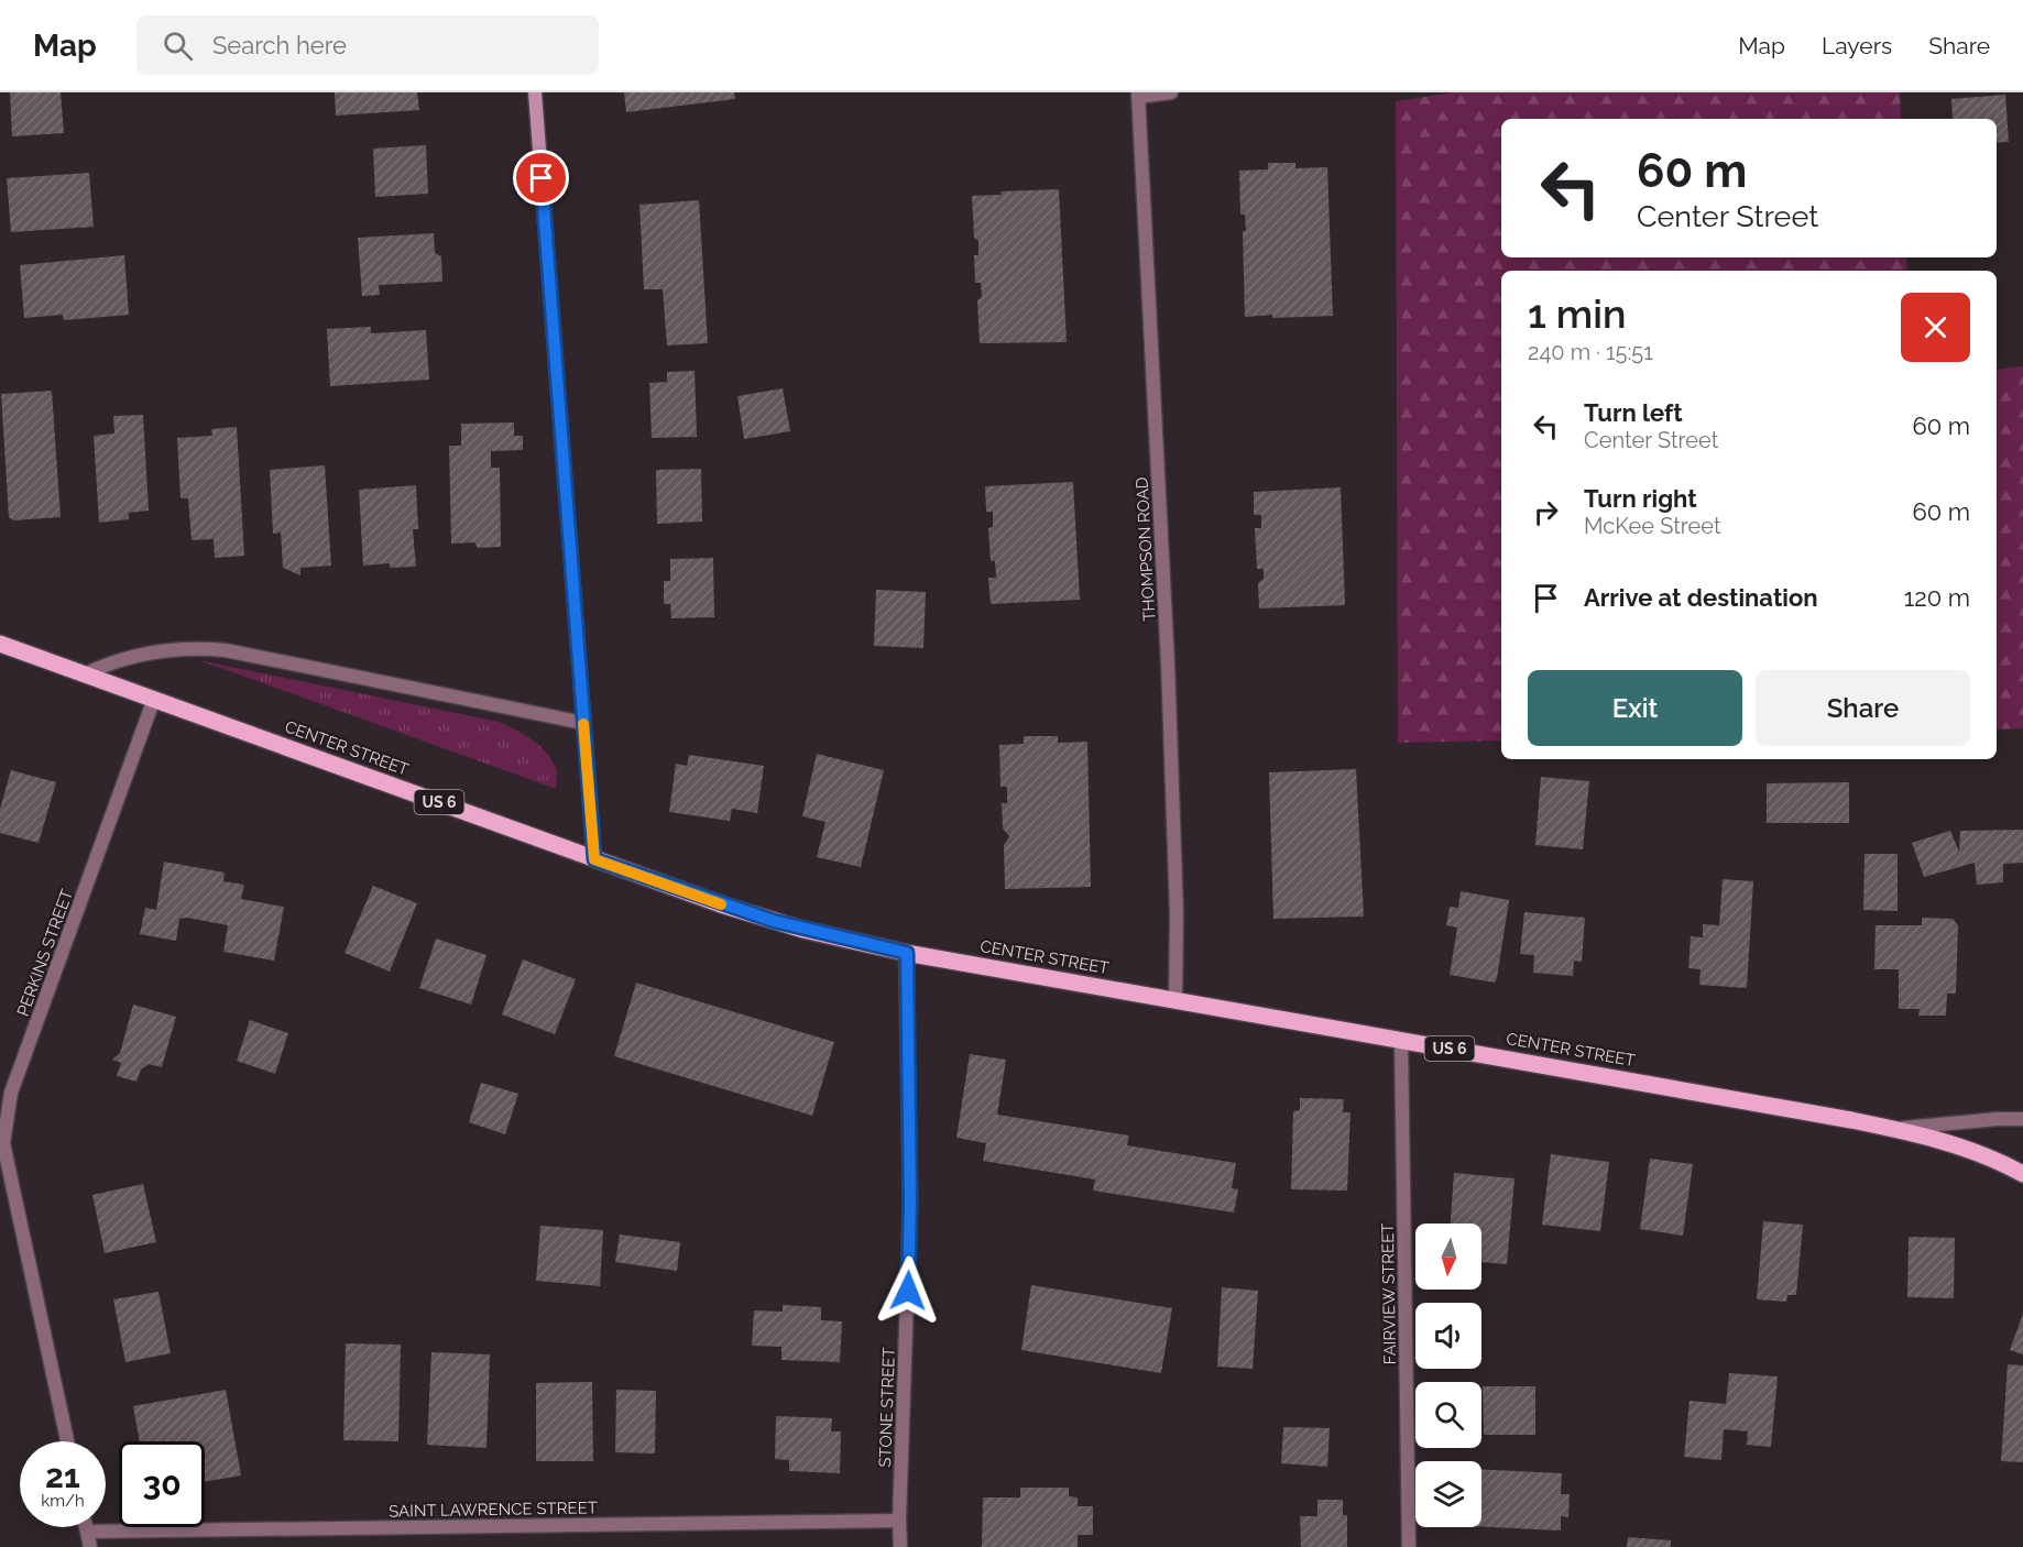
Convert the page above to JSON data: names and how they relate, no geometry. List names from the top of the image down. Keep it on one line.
{"streets":{"main road":["CENTER STREET","US 6"],"street":["THOMPSON ROAD","PERKINS STREET","FAIRVIEW STREET","STONE STREET","SAINT LAWRENCE STREET"]},"crossings":[["THOMPSON ROAD","CENTER STREET"],["CENTER STREET","PERKINS STREET"],["CENTER STREET","FAIRVIEW STREET"],["CENTER STREET","STONE STREET"],["STONE STREET","SAINT LAWRENCE STREET"]],"north":"bottom","page":{"header":"Map","search":"Search here","nav":["Map","Layers","Share"],"turn":["60 m","Center Street"],"heading":["1 min","240 m · 15:51"],"list":[{"name":"Turn left","note":"Center Street","value":"60 m"},{"name":"Turn right","note":"McKee Street","value":"60 m"},{"name":"Arrive at destination","value":"120 m"}],"buttons":["Exit","Share"],"speed":"21 km/h","limit":"30"}}
